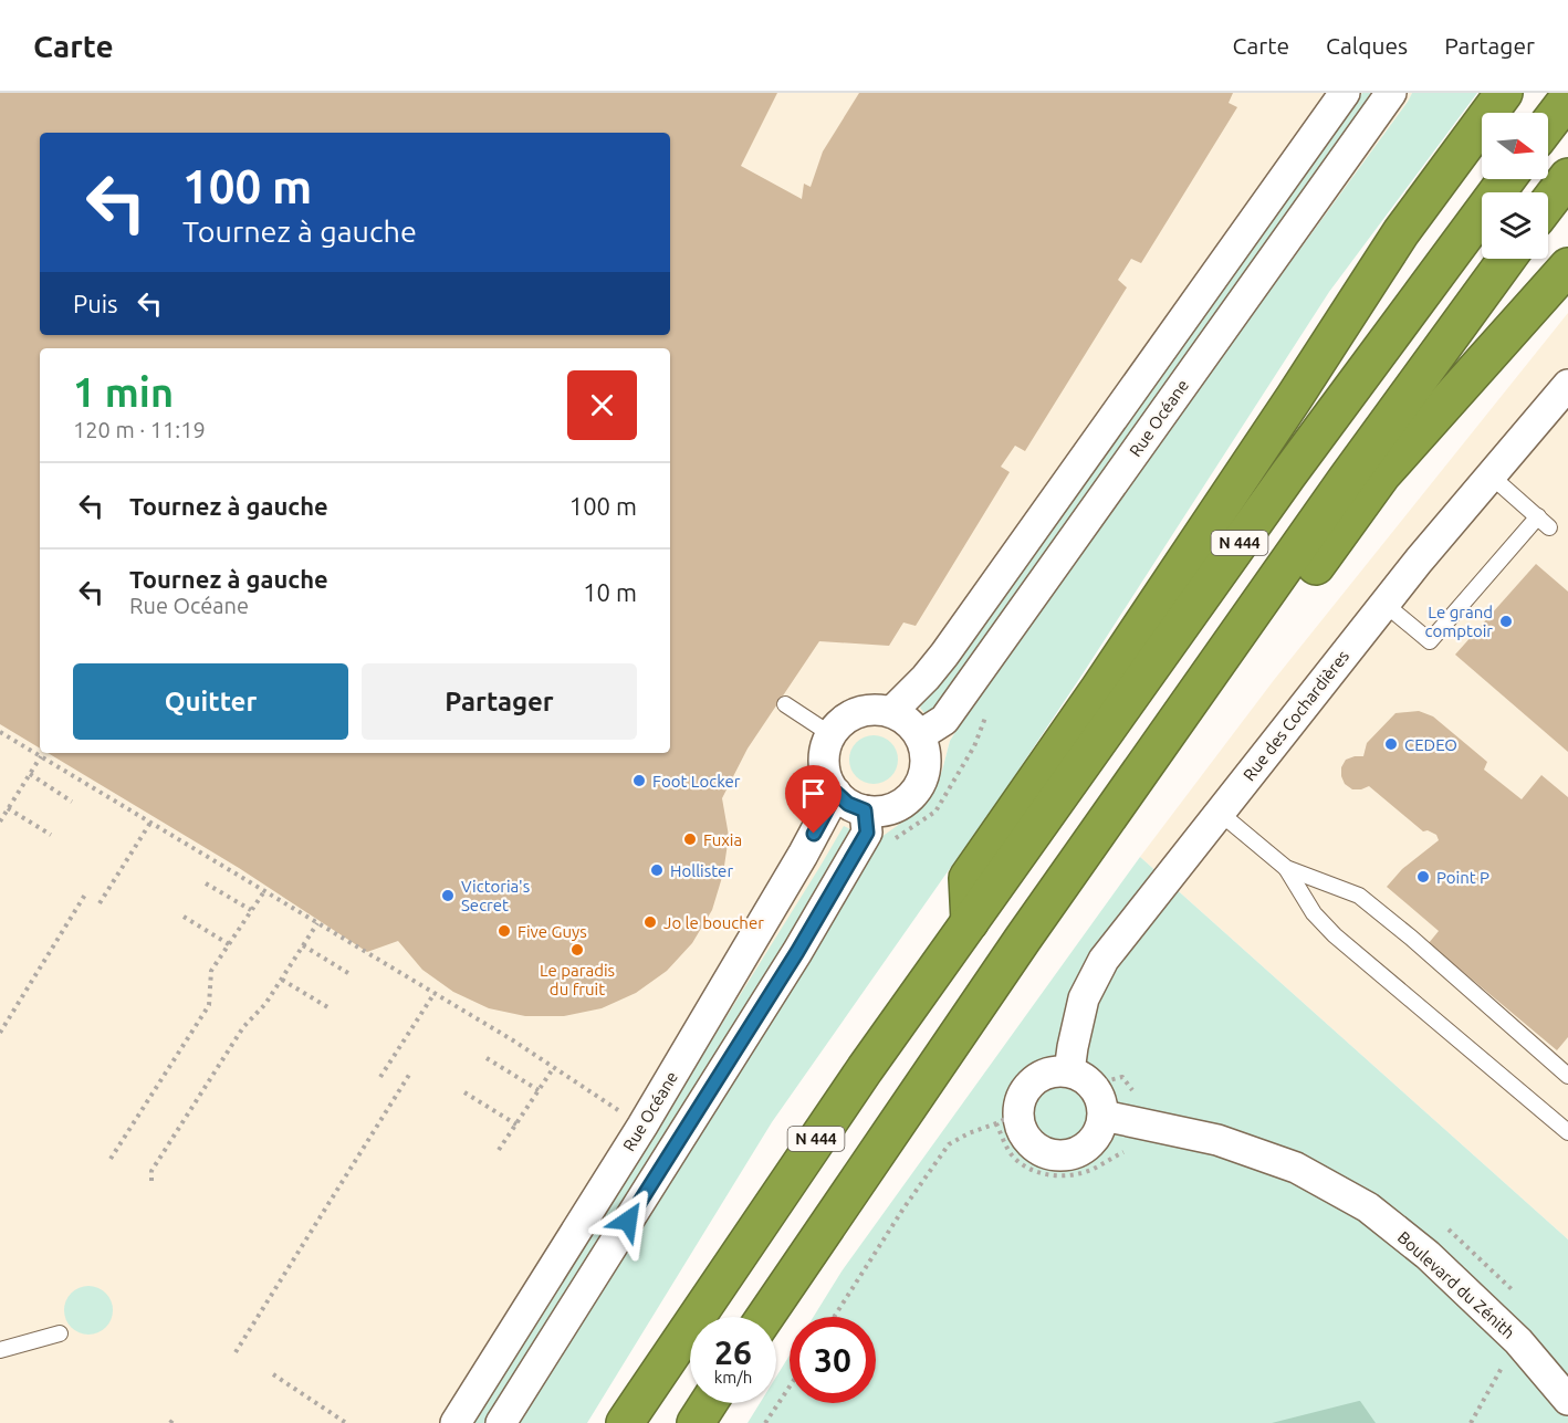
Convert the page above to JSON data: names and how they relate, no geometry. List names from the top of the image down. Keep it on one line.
{"streets":{"highway":["N 444"],"street":["Rue Océane","Rue des Cochardières","Boulevard du Zénith"]},"crossings":[["Rue des Cochardières","Boulevard du Zénith"]],"places":["Le grand comptoir","CEDEO","Foot Locker","Fuxia","Hollister","Point P","Victoria's Secret","Jo le boucher","Five Guys","Le paradis du fruit"],"north":"right","page":{"header":"Carte","nav":["Carte","Calques","Partager"],"turn":["100 m","Tournez à gauche"],"then":"Puis","heading":["1 min","120 m · 11:19"],"list":[{"name":"Tournez à gauche","value":"100 m"},{"name":"Tournez à gauche","note":"Rue Océane","value":"10 m"}],"buttons":["Quitter","Partager"],"speed":"26 km/h","limit":"30"}}
